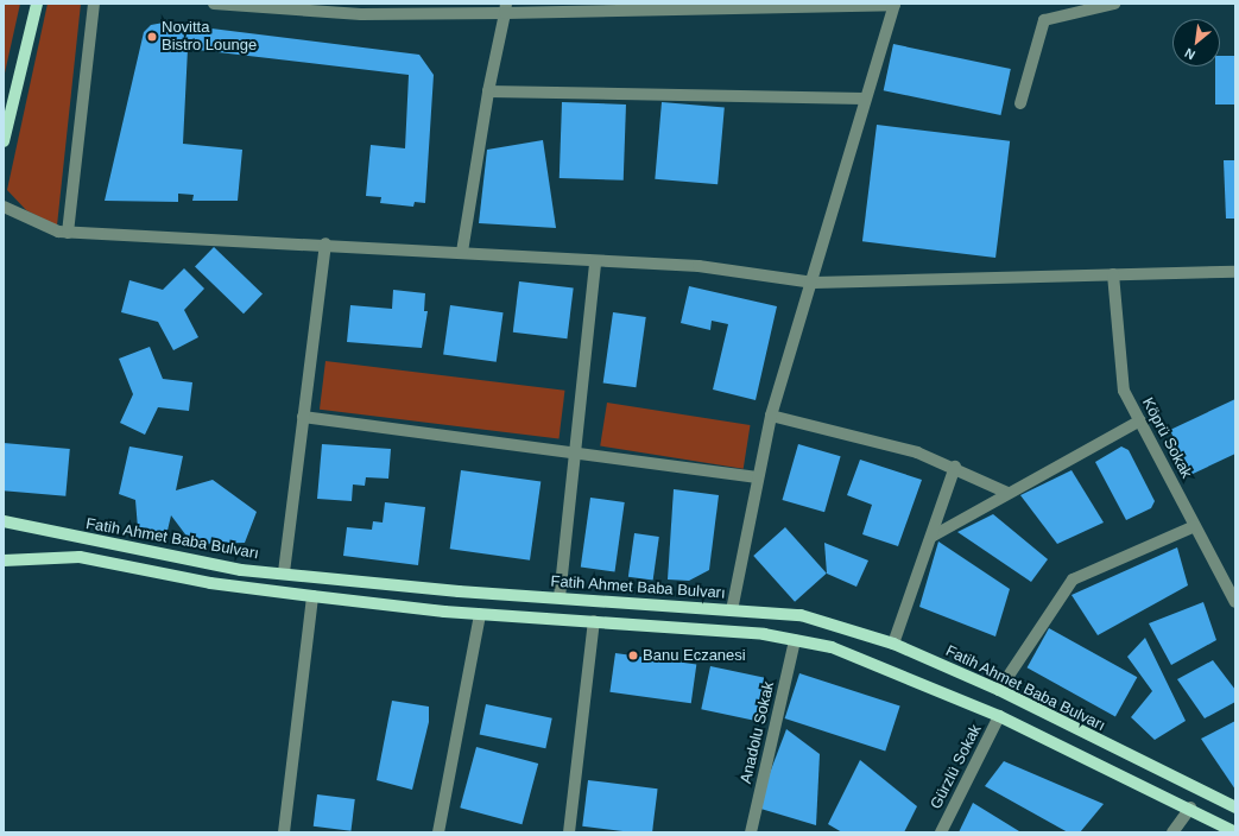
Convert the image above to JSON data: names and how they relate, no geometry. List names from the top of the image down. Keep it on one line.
{"streets":{"main road":["Fatih Ahmet Baba Bulvarı"],"street":["Köprü Sokak","Anadolu Sokak","Gürzlü Sokak"]},"places":["Novitta Bistro Lounge","Banu Eczanesi"],"north":"bottom left"}
